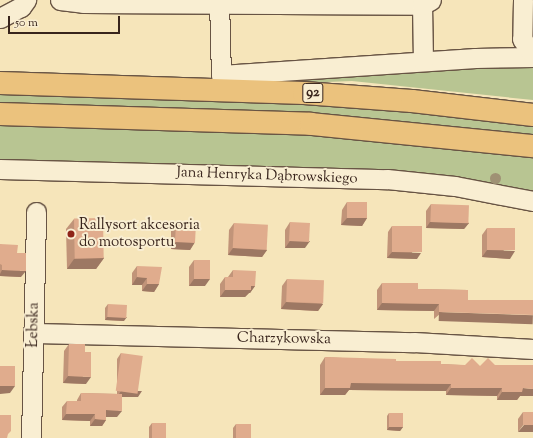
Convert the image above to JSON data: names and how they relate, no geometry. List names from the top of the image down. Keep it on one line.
{"streets":{"main road":["92"],"street":["Jana Henryka Dąbrowskiego","Łebska","Charzykowska"]},"crossings":[["Łebska","Charzykowska"]],"places":["Rallysort akcesoria do motosportu"],"scale_bar":"50 m"}
